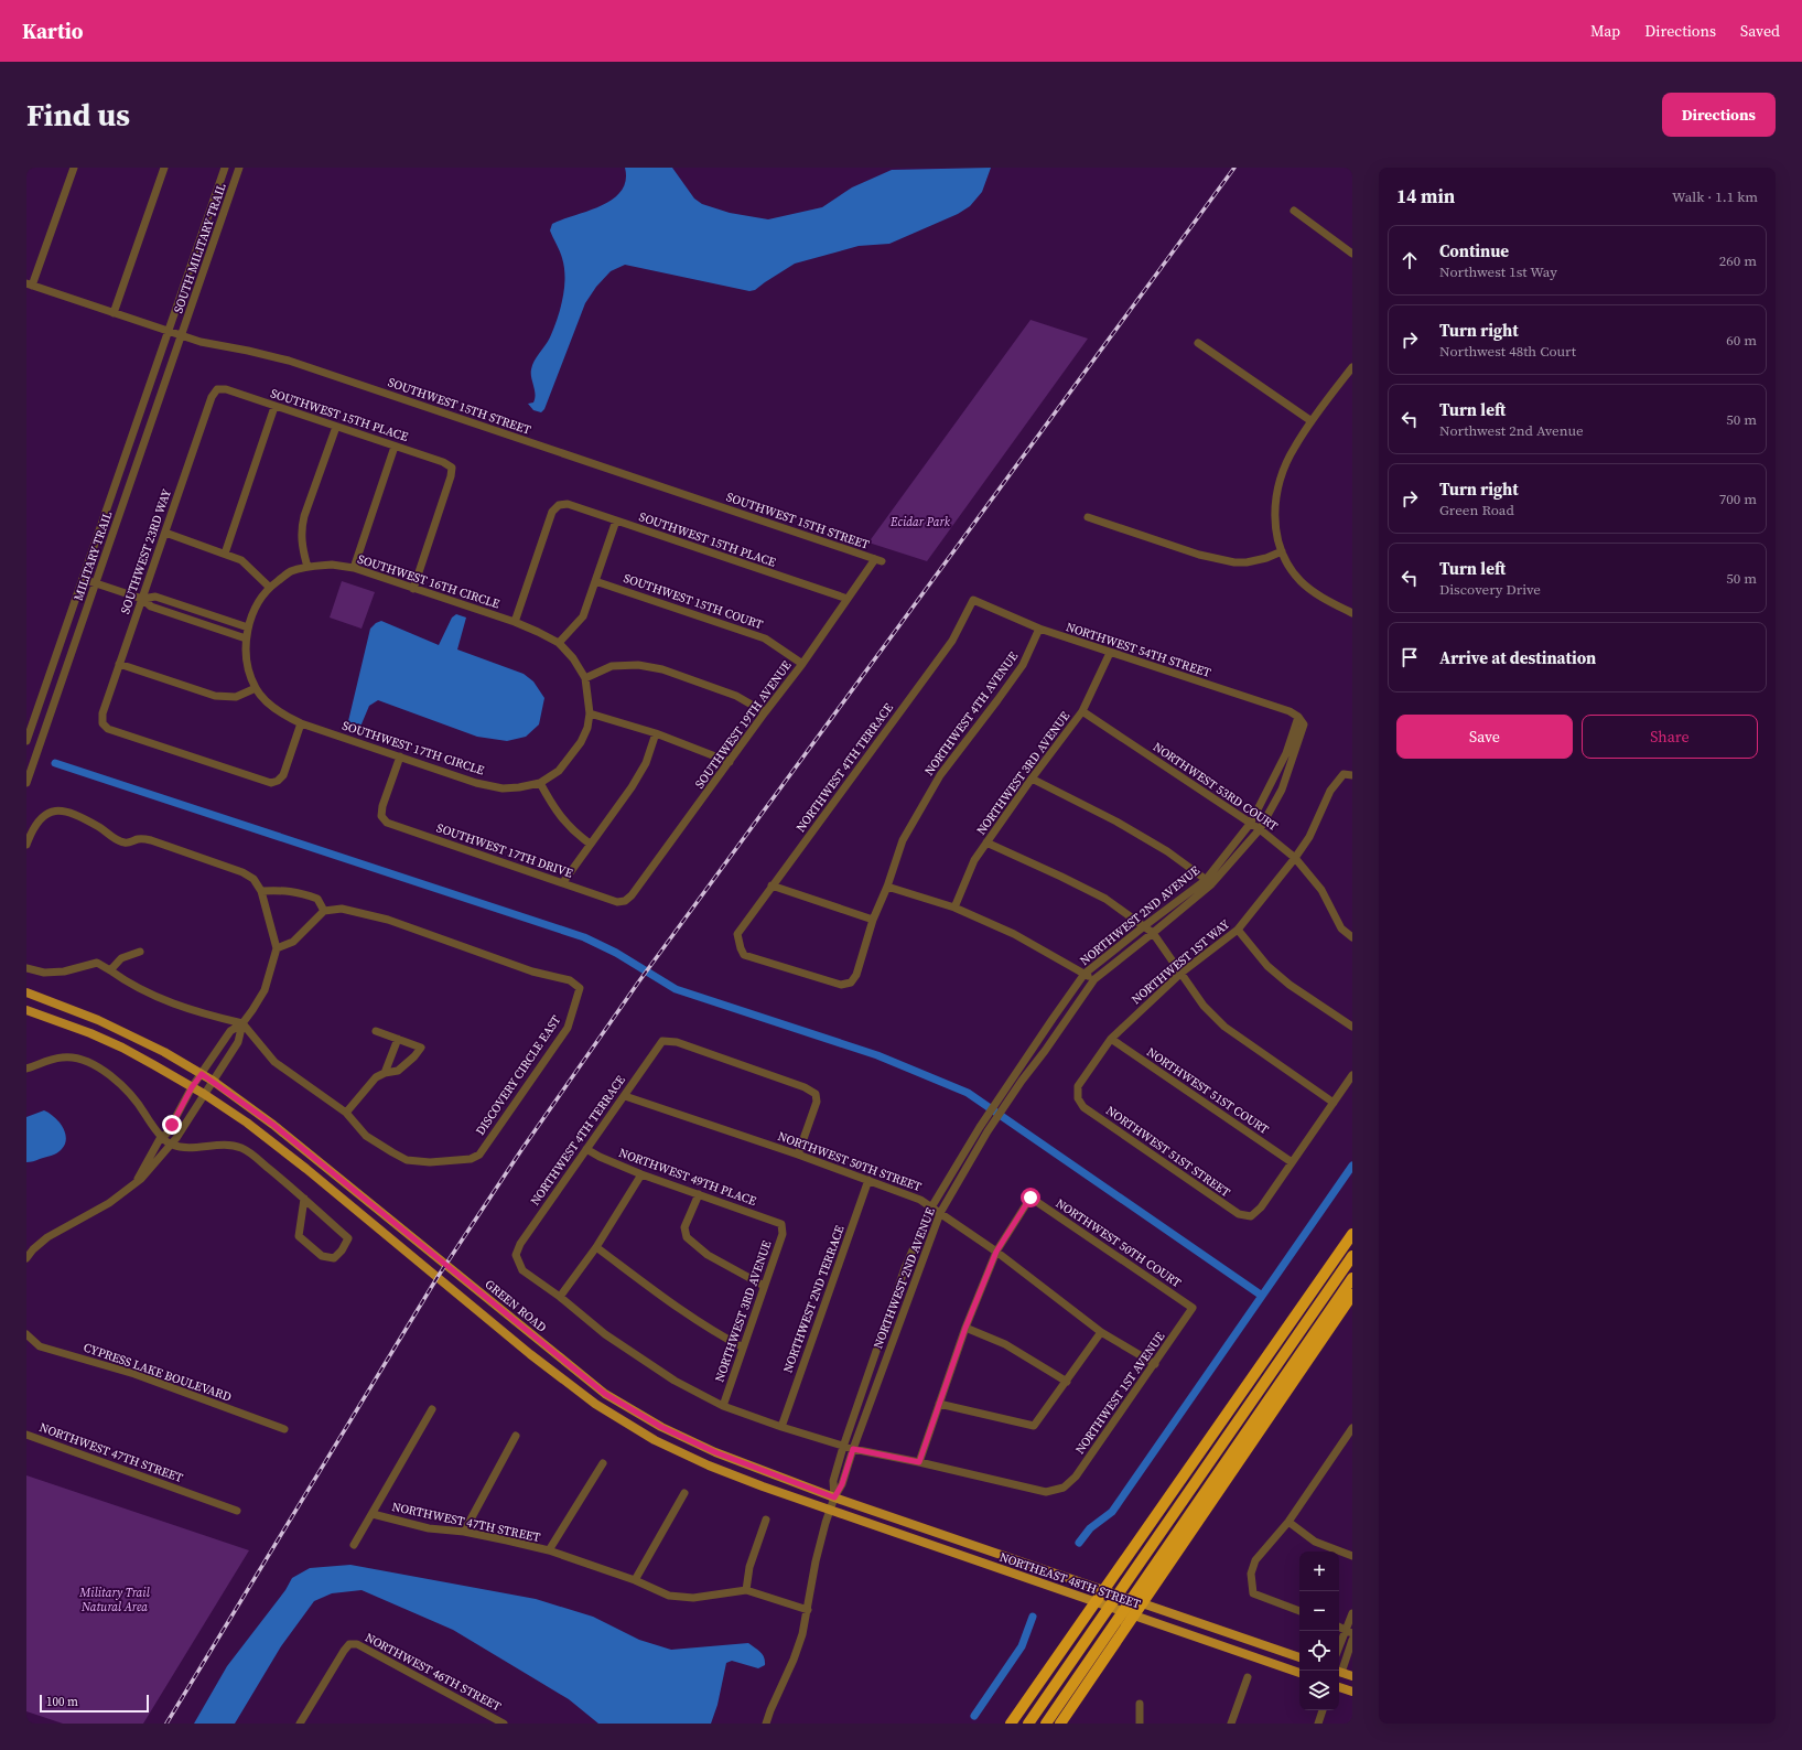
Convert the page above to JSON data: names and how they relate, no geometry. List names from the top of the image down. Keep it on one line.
{"streets":{"main road":["GREEN ROAD","NORTHEAST 48TH STREET"],"street":["SOUTH MILITARY TRAIL","SOUTHWEST 15TH STREET","SOUTHWEST 15TH PLACE","SOUTHWEST 23RD WAY","MILITARY TRAIL","SOUTHWEST 16TH CIRCLE","SOUTHWEST 15TH COURT","NORTHWEST 54TH STREET","NORTHWEST 4TH AVENUE","SOUTHWEST 19TH AVENUE","SOUTHWEST 17TH CIRCLE","NORTHWEST 4TH TERRACE","NORTHWEST 3RD AVENUE","NORTHWEST 53RD COURT","SOUTHWEST 17TH DRIVE","NORTHWEST 2ND AVENUE","NORTHWEST 1ST WAY","DISCOVERY CIRCLE EAST","NORTHWEST 51ST COURT","NORTHWEST 51ST STREET","NORTHWEST 50TH STREET","NORTHWEST 49TH PLACE","NORTHWEST 50TH COURT","NORTHWEST 2ND TERRACE","CYPRESS LAKE BOULEVARD","NORTHWEST 1ST AVENUE","NORTHWEST 47TH STREET","NORTHWEST 46TH STREET"]},"crossings":[["SOUTH MILITARY TRAIL","SOUTHWEST 15TH STREET"],["SOUTH MILITARY TRAIL","MILITARY TRAIL"],["SOUTHWEST 15TH STREET","MILITARY TRAIL"],["SOUTHWEST 15TH STREET","SOUTHWEST 19TH AVENUE"],["SOUTHWEST 15TH PLACE","SOUTHWEST 23RD WAY"],["SOUTHWEST 15TH PLACE","SOUTHWEST 16TH CIRCLE"],["SOUTHWEST 15TH PLACE","SOUTHWEST 19TH AVENUE"],["SOUTHWEST 23RD WAY","SOUTHWEST 17TH CIRCLE"],["SOUTHWEST 16TH CIRCLE","SOUTHWEST 17TH CIRCLE"],["SOUTHWEST 15TH COURT","SOUTHWEST 19TH AVENUE"],["NORTHWEST 54TH STREET","NORTHWEST 4TH AVENUE"],["NORTHWEST 54TH STREET","NORTHWEST 4TH TERRACE"],["NORTHWEST 54TH STREET","NORTHWEST 3RD AVENUE"],["NORTHWEST 54TH STREET","NORTHWEST 2ND AVENUE"],["NORTHWEST 4TH AVENUE","NORTHWEST 4TH TERRACE"],["SOUTHWEST 19TH AVENUE","SOUTHWEST 17TH DRIVE"],["SOUTHWEST 17TH CIRCLE","SOUTHWEST 17TH DRIVE"],["NORTHWEST 4TH TERRACE","NORTHWEST 50TH STREET"],["NORTHWEST 4TH TERRACE","NORTHWEST 49TH PLACE"],["NORTHWEST 3RD AVENUE","NORTHWEST 53RD COURT"],["NORTHWEST 3RD AVENUE","NORTHWEST 49TH PLACE"],["NORTHWEST 53RD COURT","NORTHWEST 2ND AVENUE"],["NORTHWEST 53RD COURT","NORTHWEST 1ST WAY"],["NORTHWEST 2ND AVENUE","NORTHWEST 50TH STREET"],["NORTHWEST 2ND AVENUE","GREEN ROAD"],["NORTHWEST 2ND AVENUE","NORTHEAST 48TH STREET"],["NORTHWEST 1ST WAY","NORTHWEST 51ST COURT"],["NORTHWEST 1ST WAY","NORTHWEST 51ST STREET"],["NORTHWEST 51ST COURT","NORTHWEST 51ST STREET"],["NORTHWEST 50TH STREET","NORTHWEST 50TH COURT"],["NORTHWEST 50TH STREET","NORTHWEST 2ND TERRACE"],["NORTHWEST 50TH STREET","NORTHWEST 1ST AVENUE"],["NORTHWEST 50TH COURT","NORTHWEST 1ST AVENUE"],["GREEN ROAD","NORTHEAST 48TH STREET"]],"parks":["Ecidar Park","Military Trail Natural Area"],"scale_bar":"100 m","page":{"header":"Kartio","nav":["Map","Directions","Saved"],"buttons":["Directions",["Save","Share"]],"title":"Find us","heading":["14 min","Walk · 1.1 km"],"list":[["Continue","Northwest 1st Way","260 m"],["Turn right","Northwest 48th Court","60 m"],["Turn left","Northwest 2nd Avenue","50 m"],["Turn right","Green Road","700 m"],["Turn left","Discovery Drive","50 m"],"Arrive at destination"],"map_buttons":["+","−"],"scale":"100 m"}}
